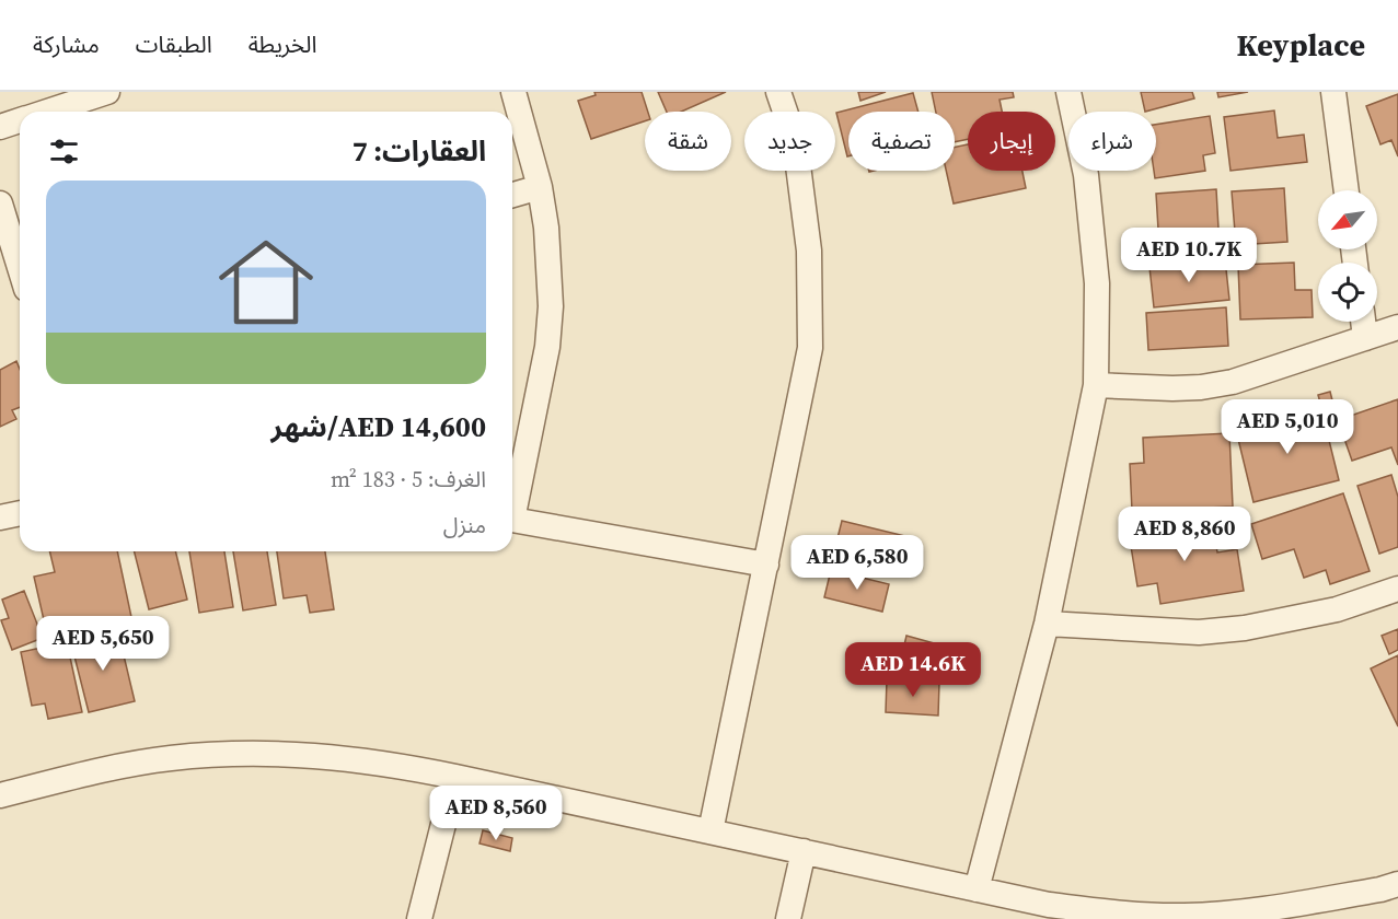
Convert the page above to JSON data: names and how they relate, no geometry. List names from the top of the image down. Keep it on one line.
{"north":"bottom left","page":{"header":"Keyplace","nav":["الخريطة","الطبقات","مشاركة"],"chip":["شراء","إيجار","تصفية","جديد","شقة"],"heading":"العقارات: 7","list":[{"name":"AED 14,600/شهر","note":"الغرف: 5 · 183 m² · منزل"}],"price":["AED 10.7K","AED 5,010","AED 8,860","AED 6,580","AED 5,650","AED 14.6K","AED 8,560"]}}
